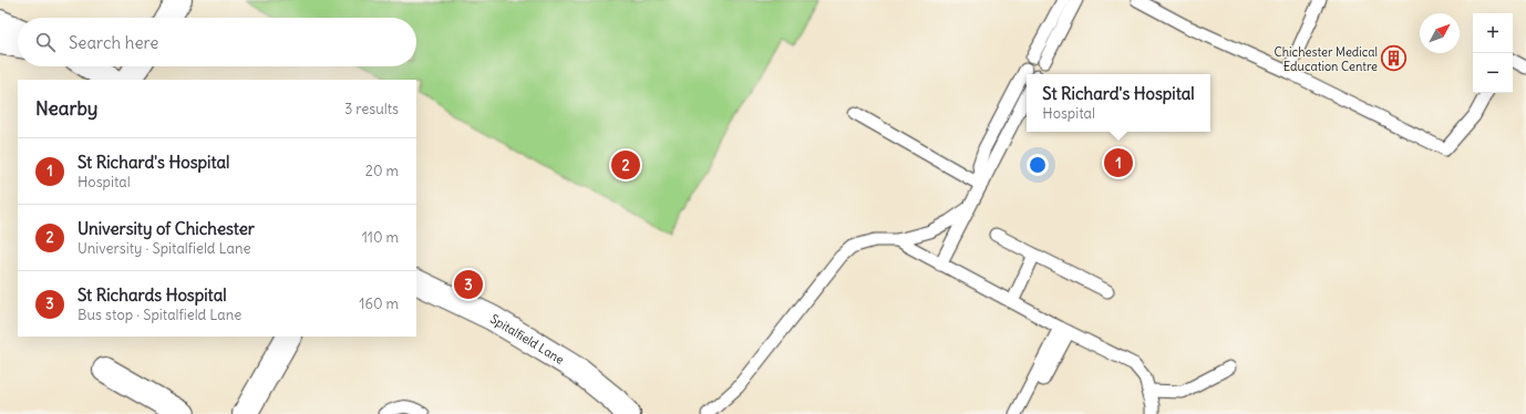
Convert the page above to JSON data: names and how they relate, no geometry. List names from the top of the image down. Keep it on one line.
{"streets":{"main road":["Spitalfield Lane"]},"places":{"building":["Chichester Medical Education Centre"]},"north":"top right","page":{"map_buttons":["+","−"],"search":"Search here","popup":["St Richard's Hospital","Hospital"],"heading":["Nearby","3 results"],"list":[{"mark":"1","name":"St Richard's Hospital","note":"Hospital","value":"20 m"},{"mark":"2","name":"University of Chichester","note":"University · Spitalfield Lane","value":"110 m"},{"mark":"3","name":"St Richards Hospital","note":"Bus stop · Spitalfield Lane","value":"160 m"}],"pins":["1","2","3"]}}
